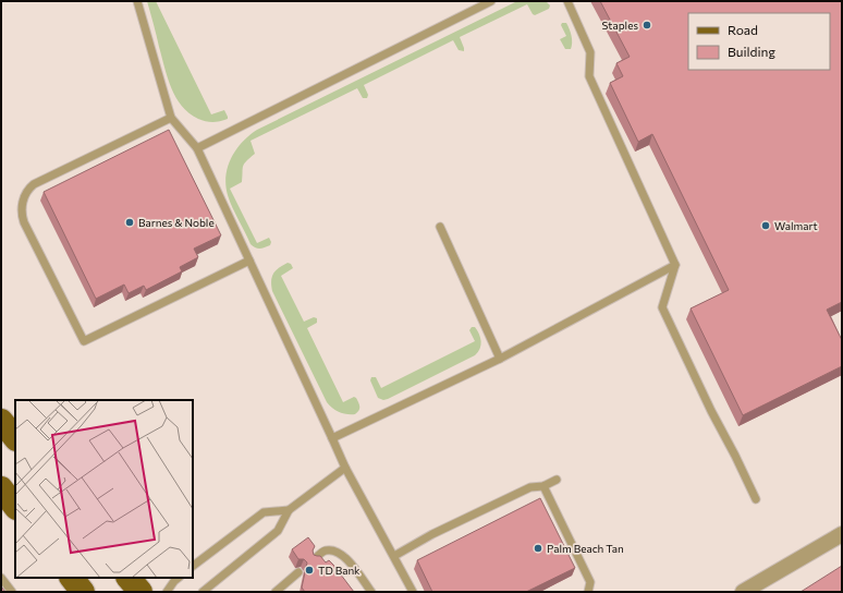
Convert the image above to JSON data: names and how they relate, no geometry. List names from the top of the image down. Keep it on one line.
{"places":["Staples","Barnes & Noble","Walmart","Palm Beach Tan","TD Bank"],"legend":["Road","Building"]}
